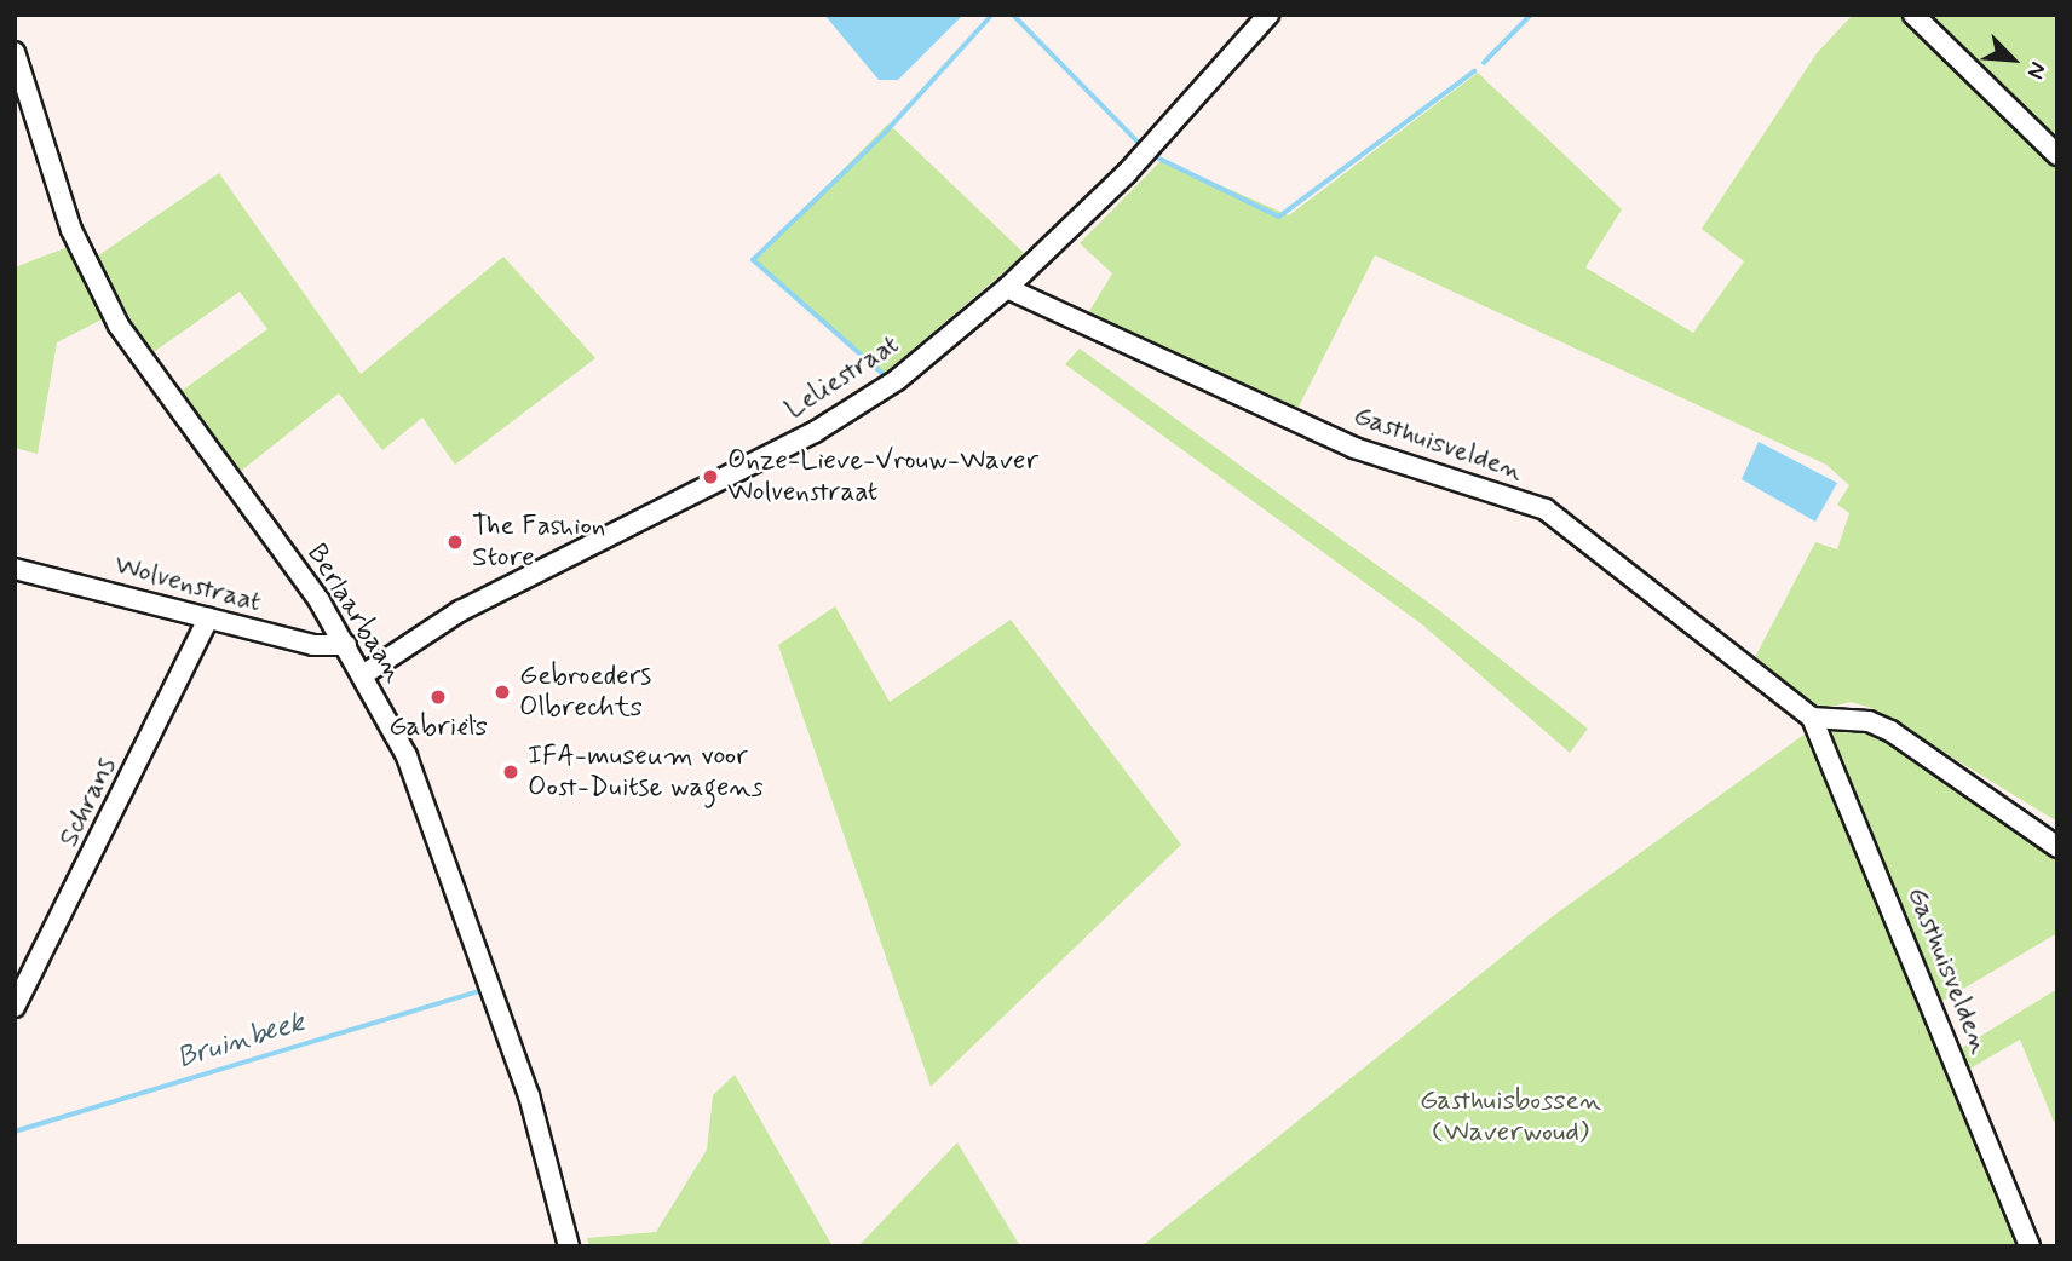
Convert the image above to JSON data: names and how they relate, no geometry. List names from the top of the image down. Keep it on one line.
{"streets":{"street":["Leliestraat","Gasthuisvelden","Wolvenstraat","Berlaarbaan","Schrans"]},"crossings":[["Leliestraat","Gasthuisvelden"],["Leliestraat","Berlaarbaan"],["Wolvenstraat","Berlaarbaan"],["Wolvenstraat","Schrans"]],"water":["Bruinbeek"],"parks":["Gasthuisbossen (Waverwoud)"],"places":["Onze-Lieve-Vrouw-Waver Wolvenstraat","The Fashion Store","Gebroeders Olbrechts","Gabriëls","IFA-museum voor Oost-Duitse wagens"],"north":"bottom right"}
